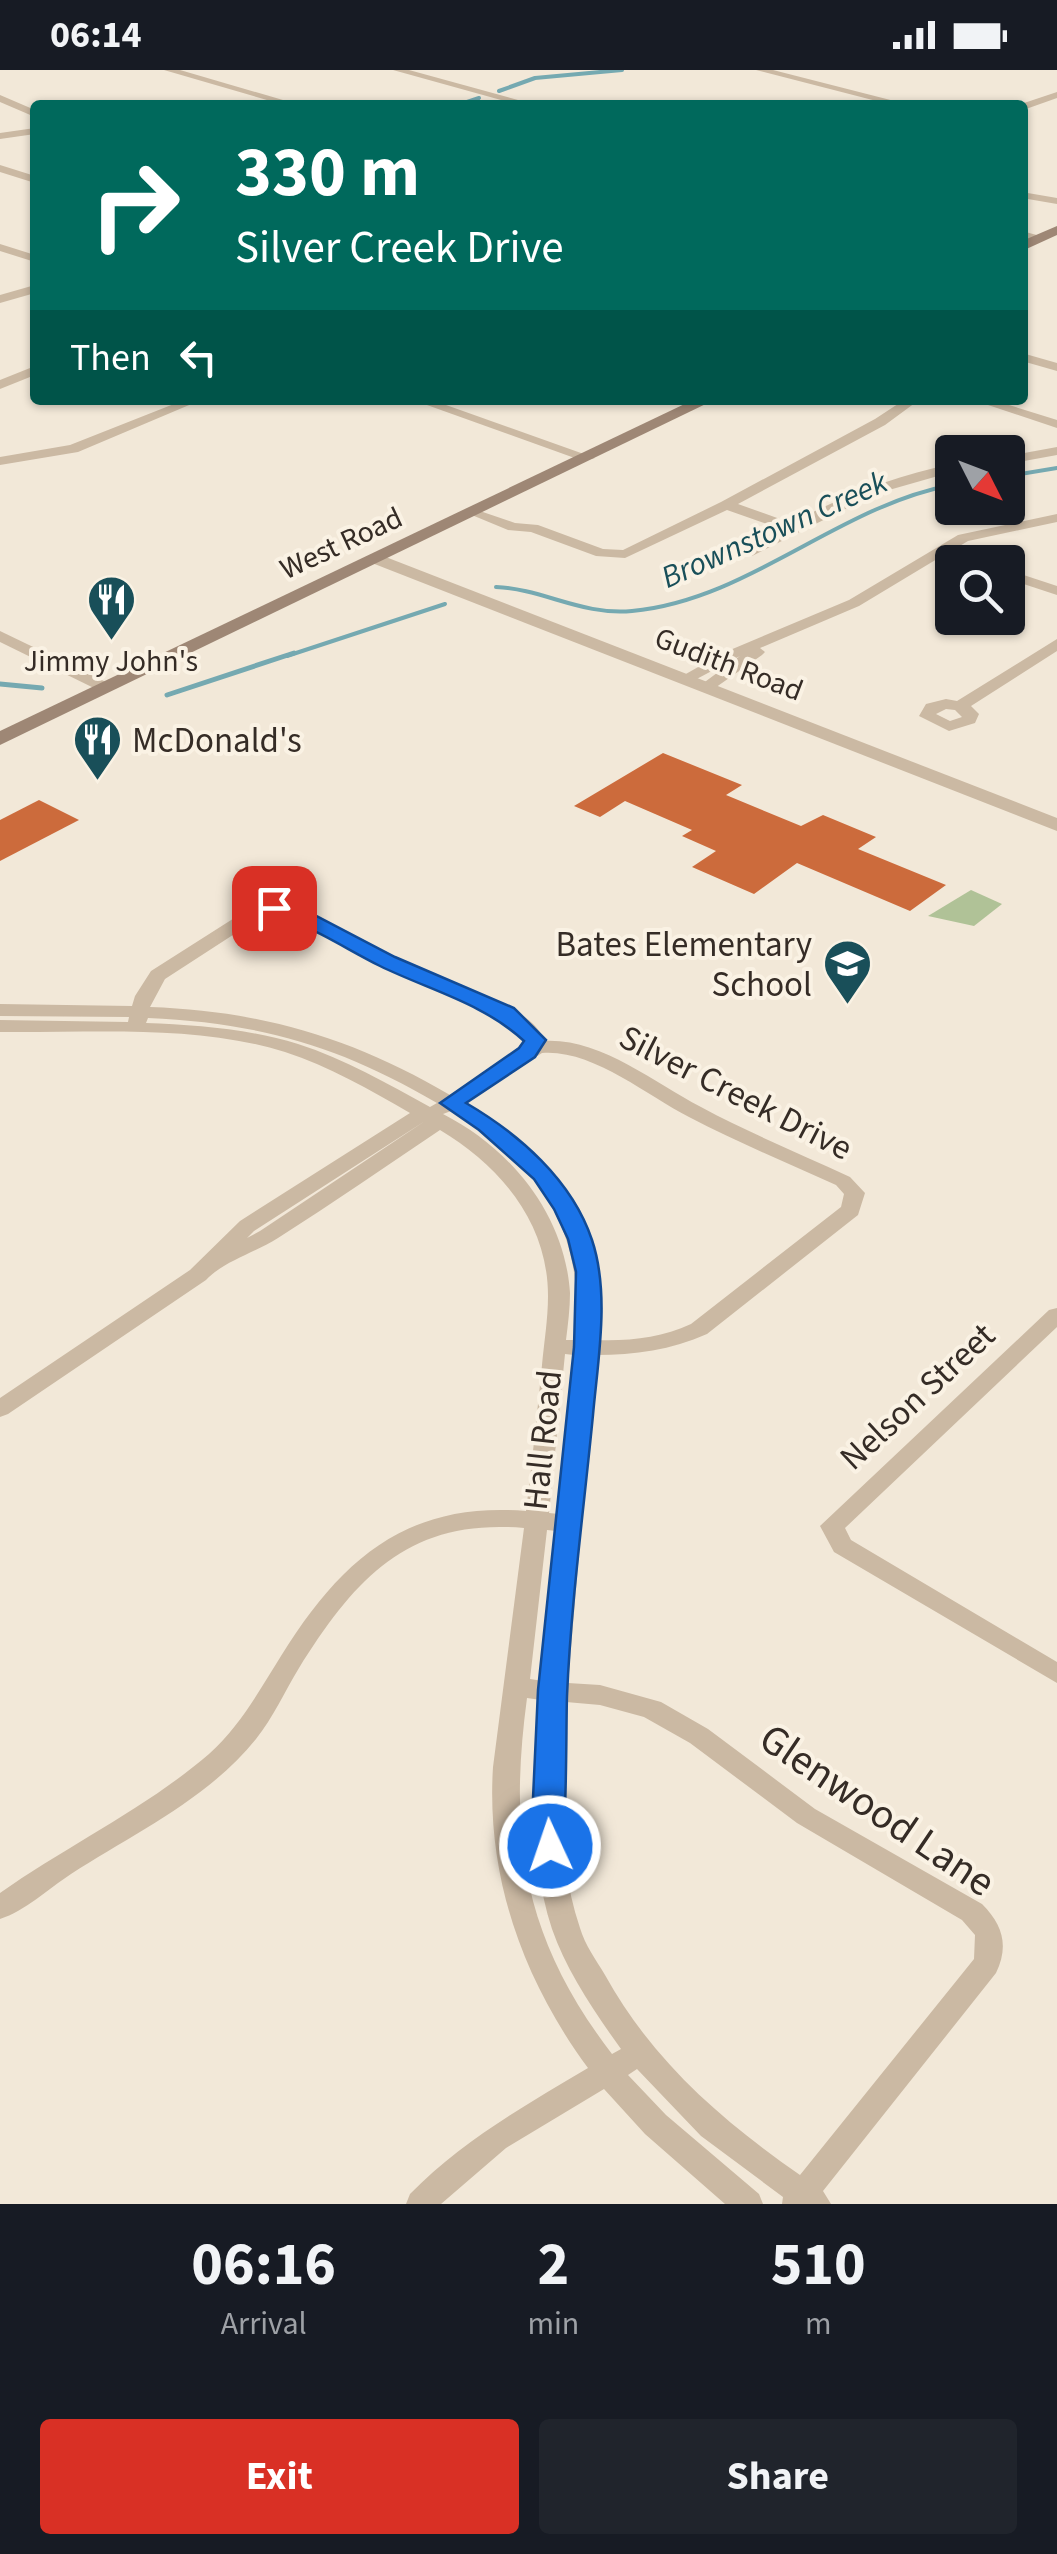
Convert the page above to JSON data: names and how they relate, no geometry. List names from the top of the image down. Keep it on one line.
{"streets":{"main road":["West Road"],"street":["Gudith Road","Silver Creek Drive","Nelson Street","Hall Road","Glenwood Lane"]},"crossings":[["West Road","Gudith Road"],["Silver Creek Drive","Hall Road"],["Hall Road","Glenwood Lane"]],"water":["Brownstown Creek"],"places":{"restaurant":["Jimmy John's","McDonald's"],"school or university":["Bates Elementary School"]},"north":"bottom right","page":{"status":"06:14","turn":["330 m","Silver Creek Drive"],"then":"Then","eta":["06:16","Arrival","2","min","510","m"],"buttons":["Exit","Share"]}}
